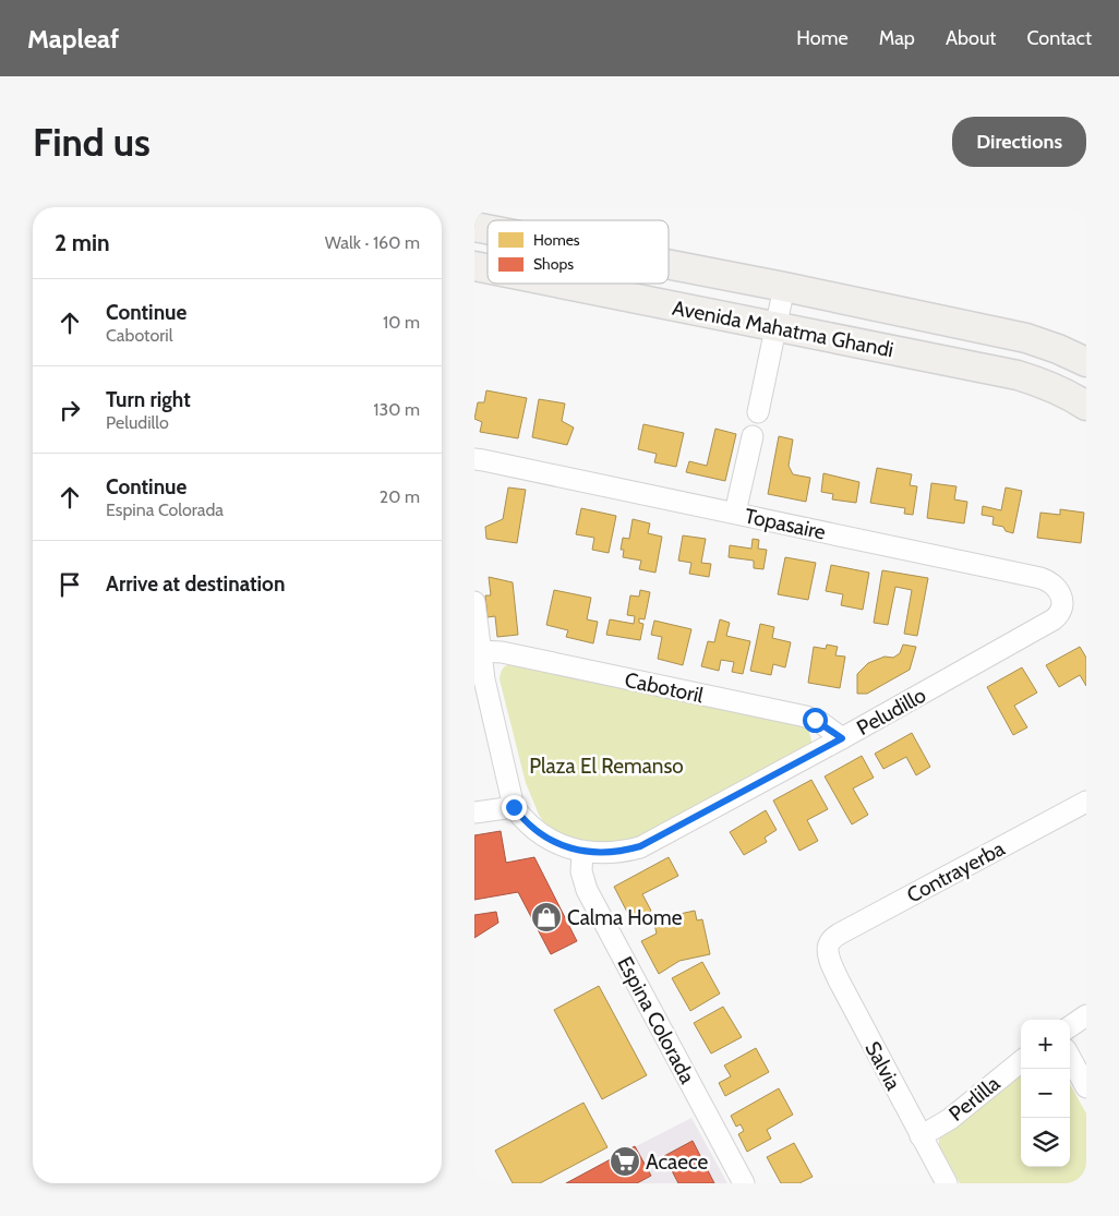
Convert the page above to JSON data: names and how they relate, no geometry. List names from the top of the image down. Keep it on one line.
{"streets":{"main road":["Avenida Mahatma Ghandi"],"street":["Topasaire","Cabotoril","Peludillo","Contrayerba","Espina Colorada","Salvia","Perlilla"]},"crossings":[["Topasaire","Peludillo"],["Cabotoril","Peludillo"],["Peludillo","Espina Colorada"],["Contrayerba","Salvia"],["Salvia","Perlilla"]],"parks":["Plaza El Remanso"],"places":{"shop":["Calma Home"],"supermarket":["Acaece"]},"legend":["Homes","Shops"],"page":{"header":"Mapleaf","nav":["Home","Map","About","Contact"],"buttons":"Directions","title":"Find us","heading":["2 min","Walk · 160 m"],"list":[["Continue","Cabotoril","10 m"],["Turn right","Peludillo","130 m"],["Continue","Espina Colorada","20 m"],"Arrive at destination"],"map_buttons":["+","−"]}}
